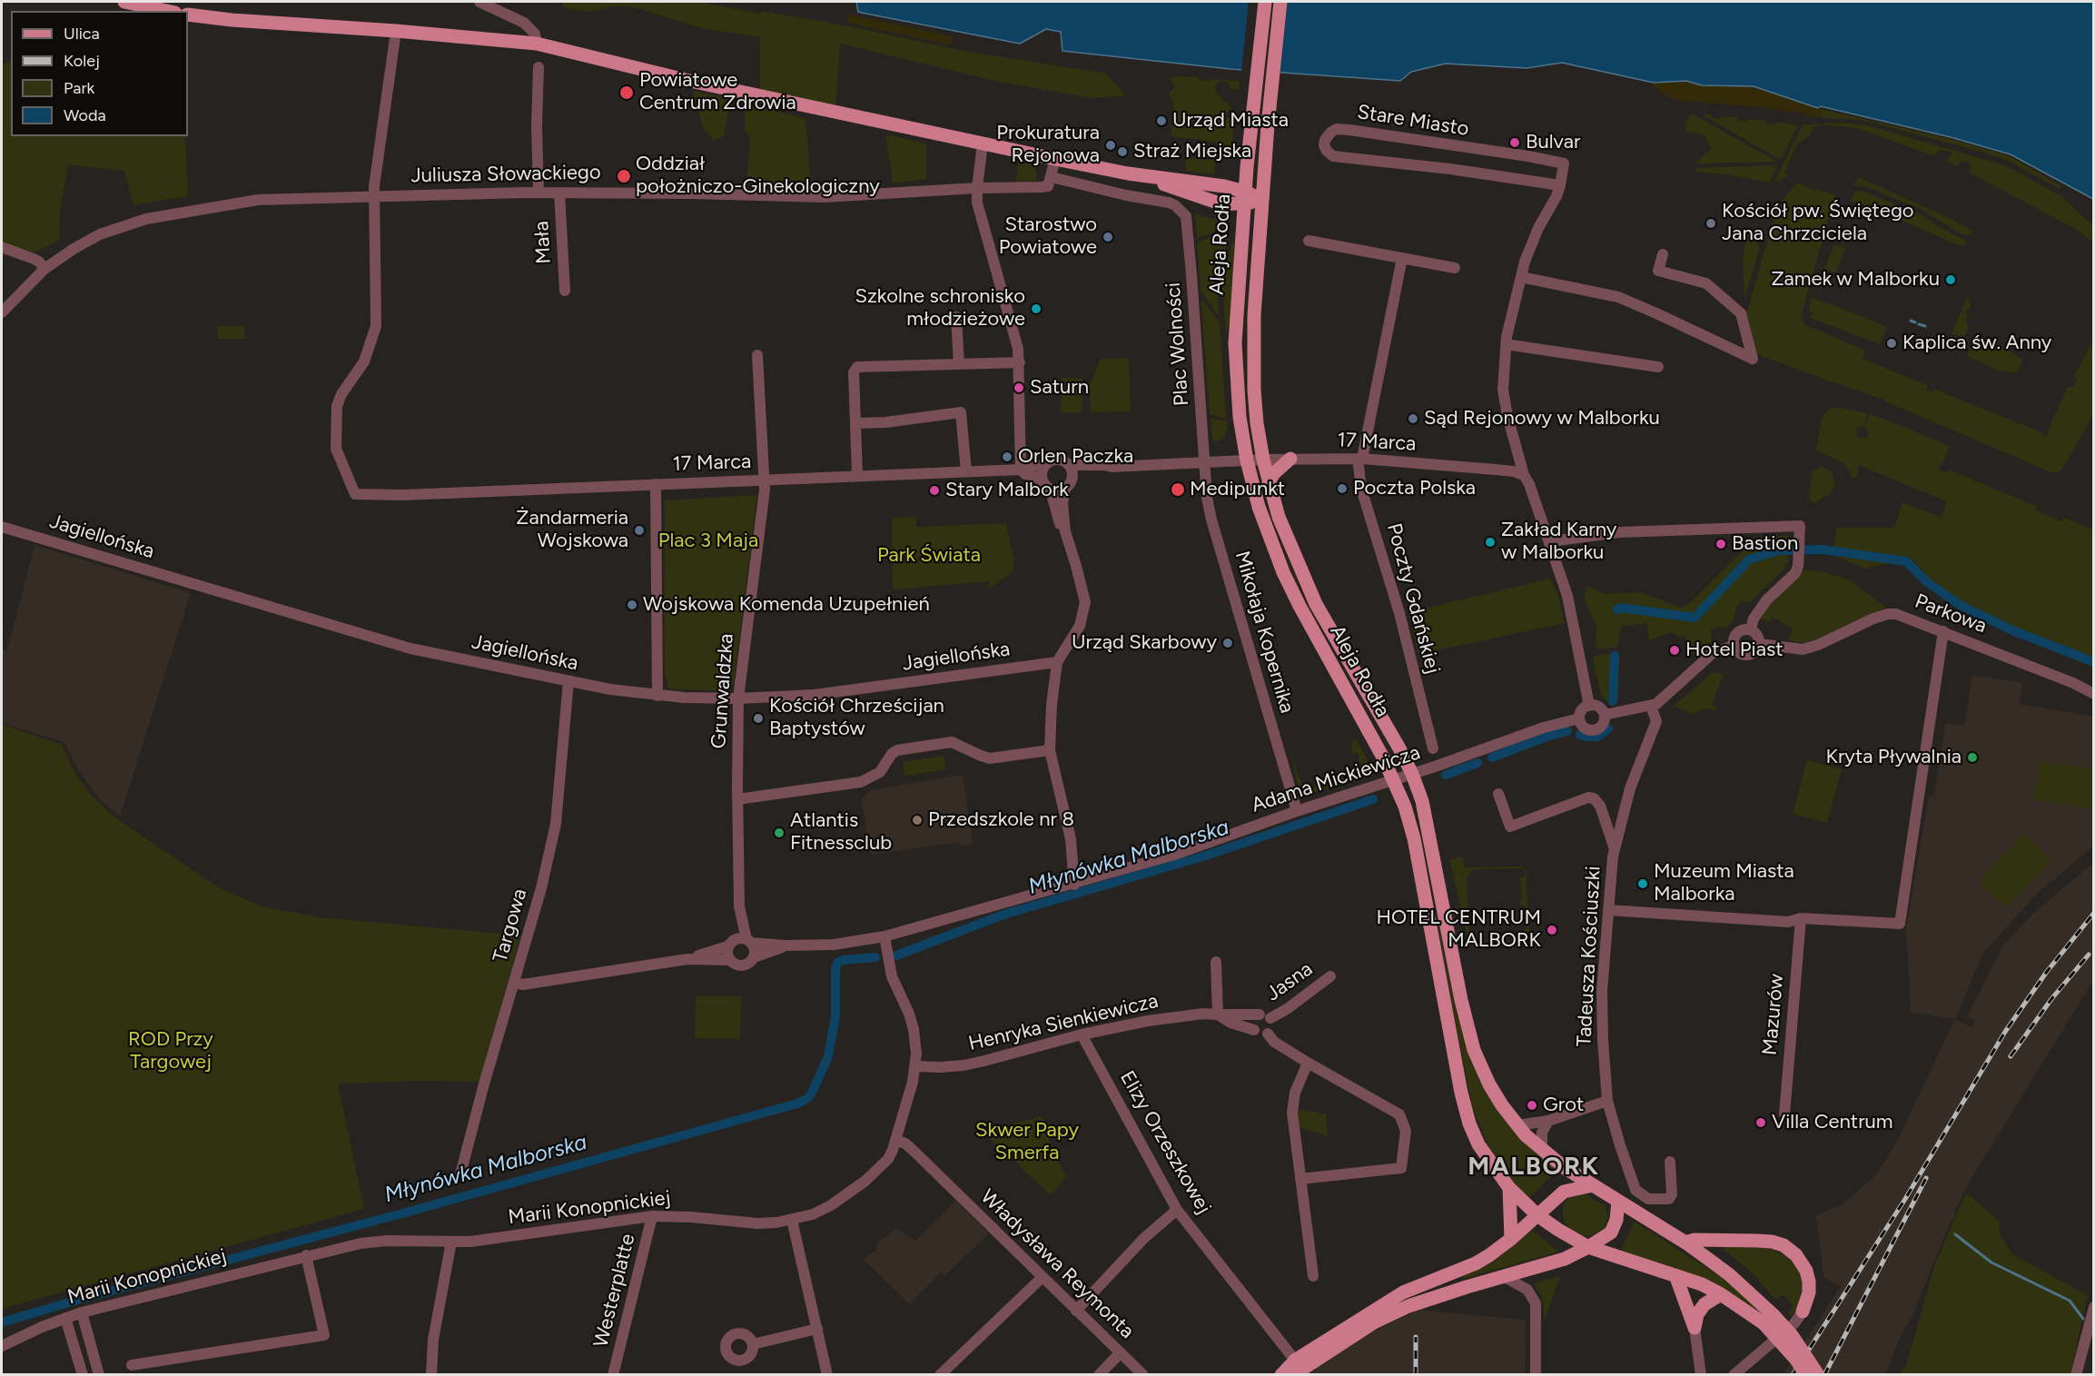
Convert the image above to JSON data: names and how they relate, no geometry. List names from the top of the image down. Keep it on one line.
{"streets":{"main road":["Aleja Rodła"],"street":["Stare Miasto","Juliusza Słowackiego","Mała","Plac Wolności","17 Marca","Jagiellońska","Poczty Gdańskiej","Parkowa","Mikołaja Kopernika","Grunwaldzka","Adama Mickiewicza","Targowa","Tadeusza Kościuszki","Jasna","Mazurów","Henryka Sienkiewicza","Elizy Orzeszkowej","Marii Konopnickiej","Władysława Reymonta","Westerplatte"]},"crossings":[["Stare Miasto","17 Marca"],["Stare Miasto","Adama Mickiewicza"],["Juliusza Słowackiego","Mała"],["Juliusza Słowackiego","Plac Wolności"],["Juliusza Słowackiego","17 Marca"],["Aleja Rodła","17 Marca"],["Aleja Rodła","Adama Mickiewicza"],["Plac Wolności","17 Marca"],["Plac Wolności","Mikołaja Kopernika"],["17 Marca","Poczty Gdańskiej"],["17 Marca","Mikołaja Kopernika"],["17 Marca","Grunwaldzka"],["Jagiellońska","Grunwaldzka"],["Jagiellońska","Targowa"],["Mikołaja Kopernika","Adama Mickiewicza"],["Grunwaldzka","Adama Mickiewicza"],["Adama Mickiewicza","Marii Konopnickiej"],["Jasna","Henryka Sienkiewicza"],["Henryka Sienkiewicza","Elizy Orzeszkowej"],["Henryka Sienkiewicza","Marii Konopnickiej"],["Marii Konopnickiej","Władysława Reymonta"],["Marii Konopnickiej","Westerplatte"]],"districts":["MALBORK"],"water":["Młynówka Malborska"],"parks":["Plac 3 Maja","Park Świata","ROD Przy Targowej","Skwer Papy Smerfa"],"places":["Powiatowe Centrum Zdrowia","Urząd Miasta","Bulvar","Prokuratura Rejonowa","Straż Miejska","Oddział położniczo-Ginekologiczny","Kościół pw. Świętego Jana Chrzciciela","Starostwo Powiatowe","Zamek w Malborku","Szkolne schronisko młodzieżowe","Kaplica św. Anny","Saturn","Sąd Rejonowy w Malborku","Orlen Paczka","Poczta Polska","Medipunkt","Stary Malbork","Żandarmeria Wojskowa","Zakład Karny w Malborku","Bastion","Wojskowa Komenda Uzupełnień","Urząd Skarbowy","Hotel Piast","Kościół Chrześcijan Baptystów","Kryta Pływalnia","Przedszkole nr 8","Atlantis Fitnessclub","Muzeum Miasta Malborka","HOTEL CENTRUM MALBORK","Grot","Villa Centrum"],"legend":["Ulica","Kolej","Park","Woda"]}
